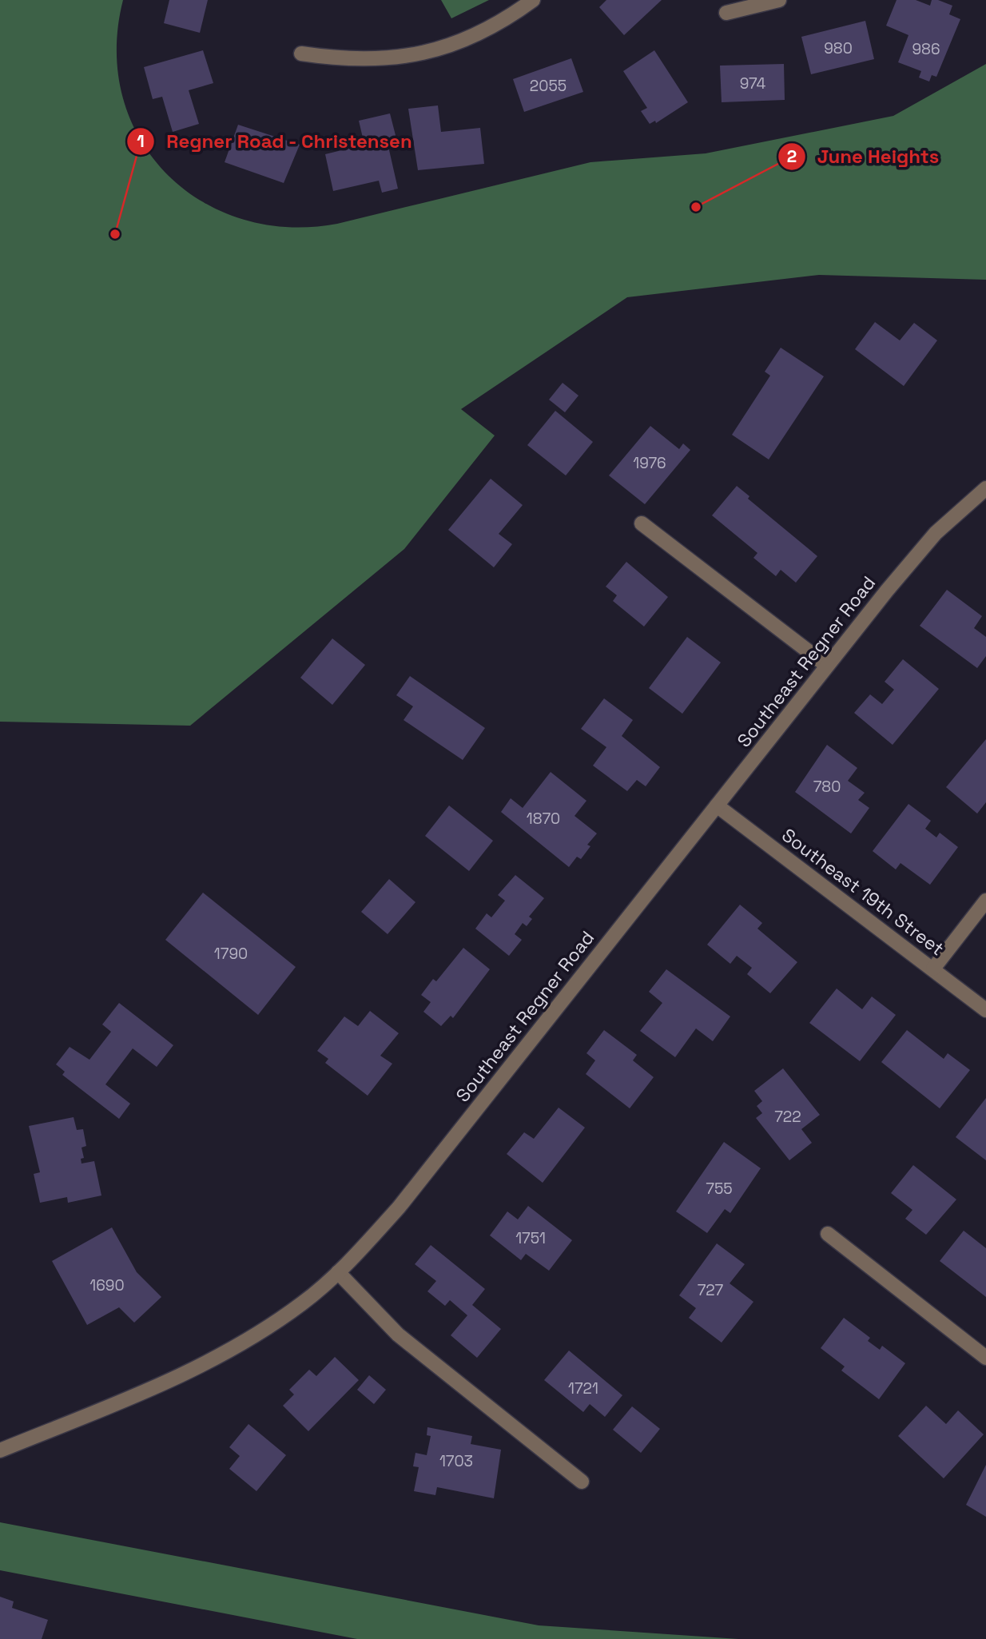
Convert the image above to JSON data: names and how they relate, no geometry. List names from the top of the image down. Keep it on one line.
{"streets":{"street":["Southeast Regner Road","Southeast 19th Street"]},"crossings":[["Southeast Regner Road","Southeast 19th Street"]],"places":["June Heights","Regner Road - Christensen"],"house_numbers":["980","986","974","2055","1976","780","1870","1790","722","755","1751","1690","727","1721","1703"]}
